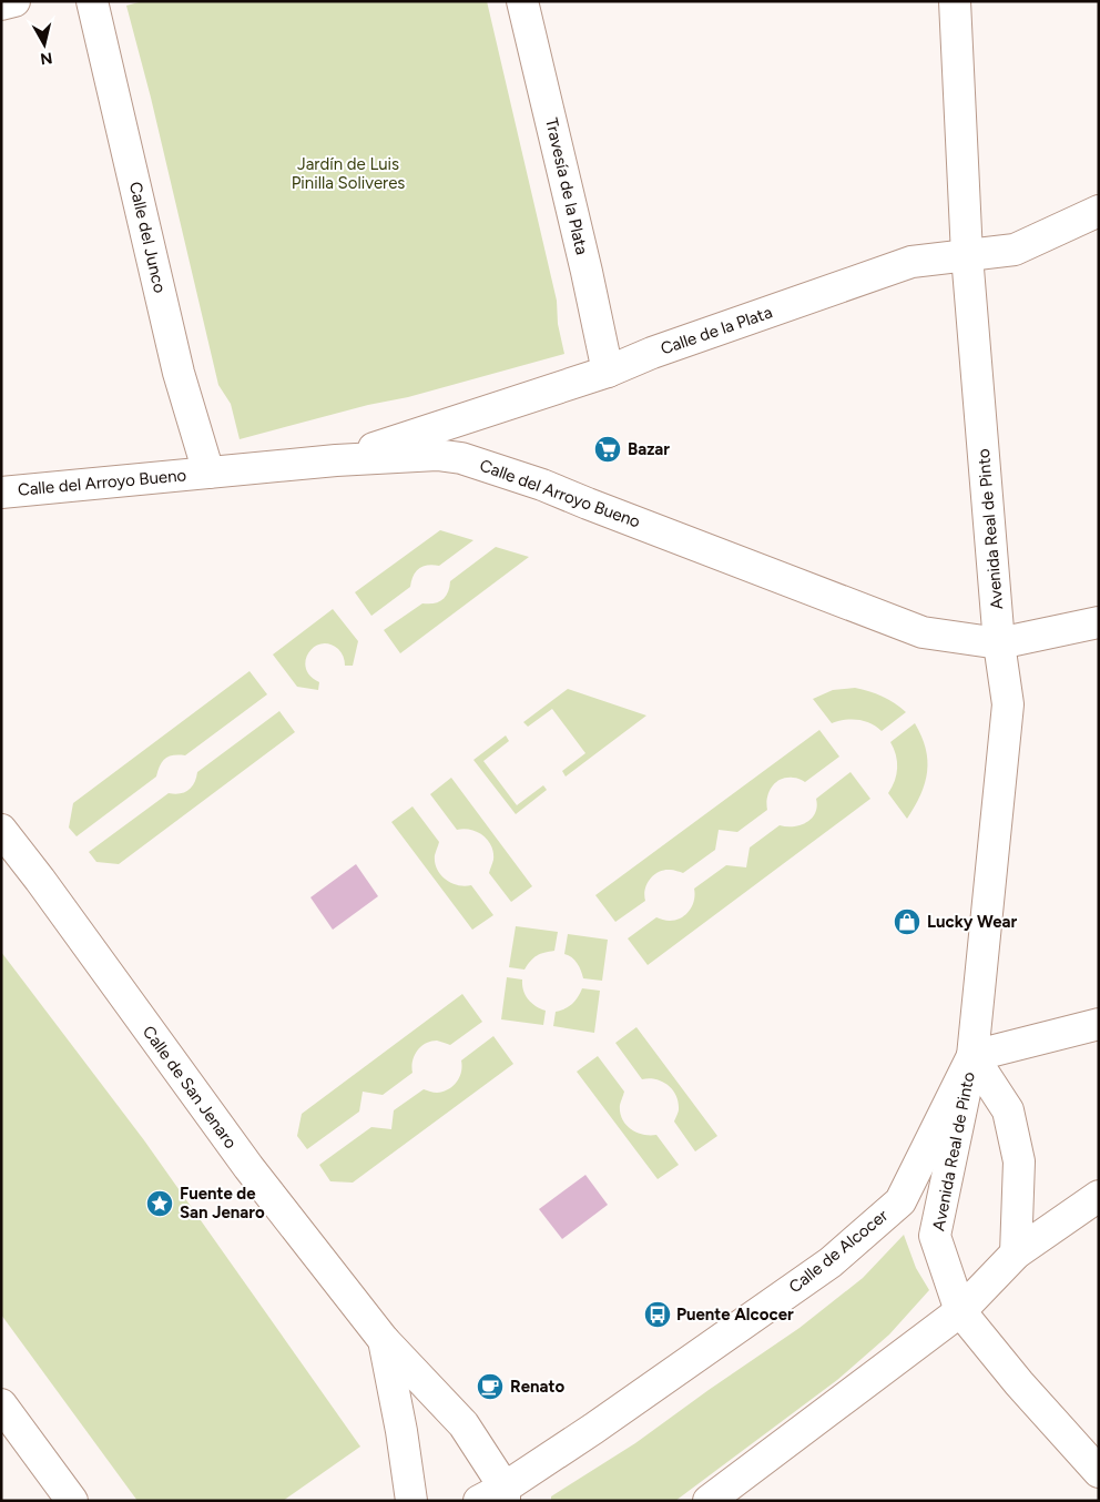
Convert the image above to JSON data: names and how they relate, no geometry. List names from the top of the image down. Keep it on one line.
{"streets":{"street":["Travesía de la Plata","Calle del Junco","Calle de la Plata","Calle del Arroyo Bueno","Avenida Real de Pinto","Calle de San Jenaro","Calle de Alcocer"]},"crossings":[["Travesía de la Plata","Calle de la Plata"],["Calle del Junco","Calle del Arroyo Bueno"],["Calle de la Plata","Calle del Arroyo Bueno"],["Calle de la Plata","Avenida Real de Pinto"],["Calle del Arroyo Bueno","Avenida Real de Pinto"],["Avenida Real de Pinto","Calle de Alcocer"],["Calle de San Jenaro","Calle de Alcocer"]],"parks":["Jardín de Luis Pinilla Soliveres"],"places":{"supermarket":["Bazar"],"shop":["Lucky Wear"],"place":["Fuente de San Jenaro"],"bus stop":["Puente Alcocer"],"cafe":["Renato"]},"north":"bottom"}
